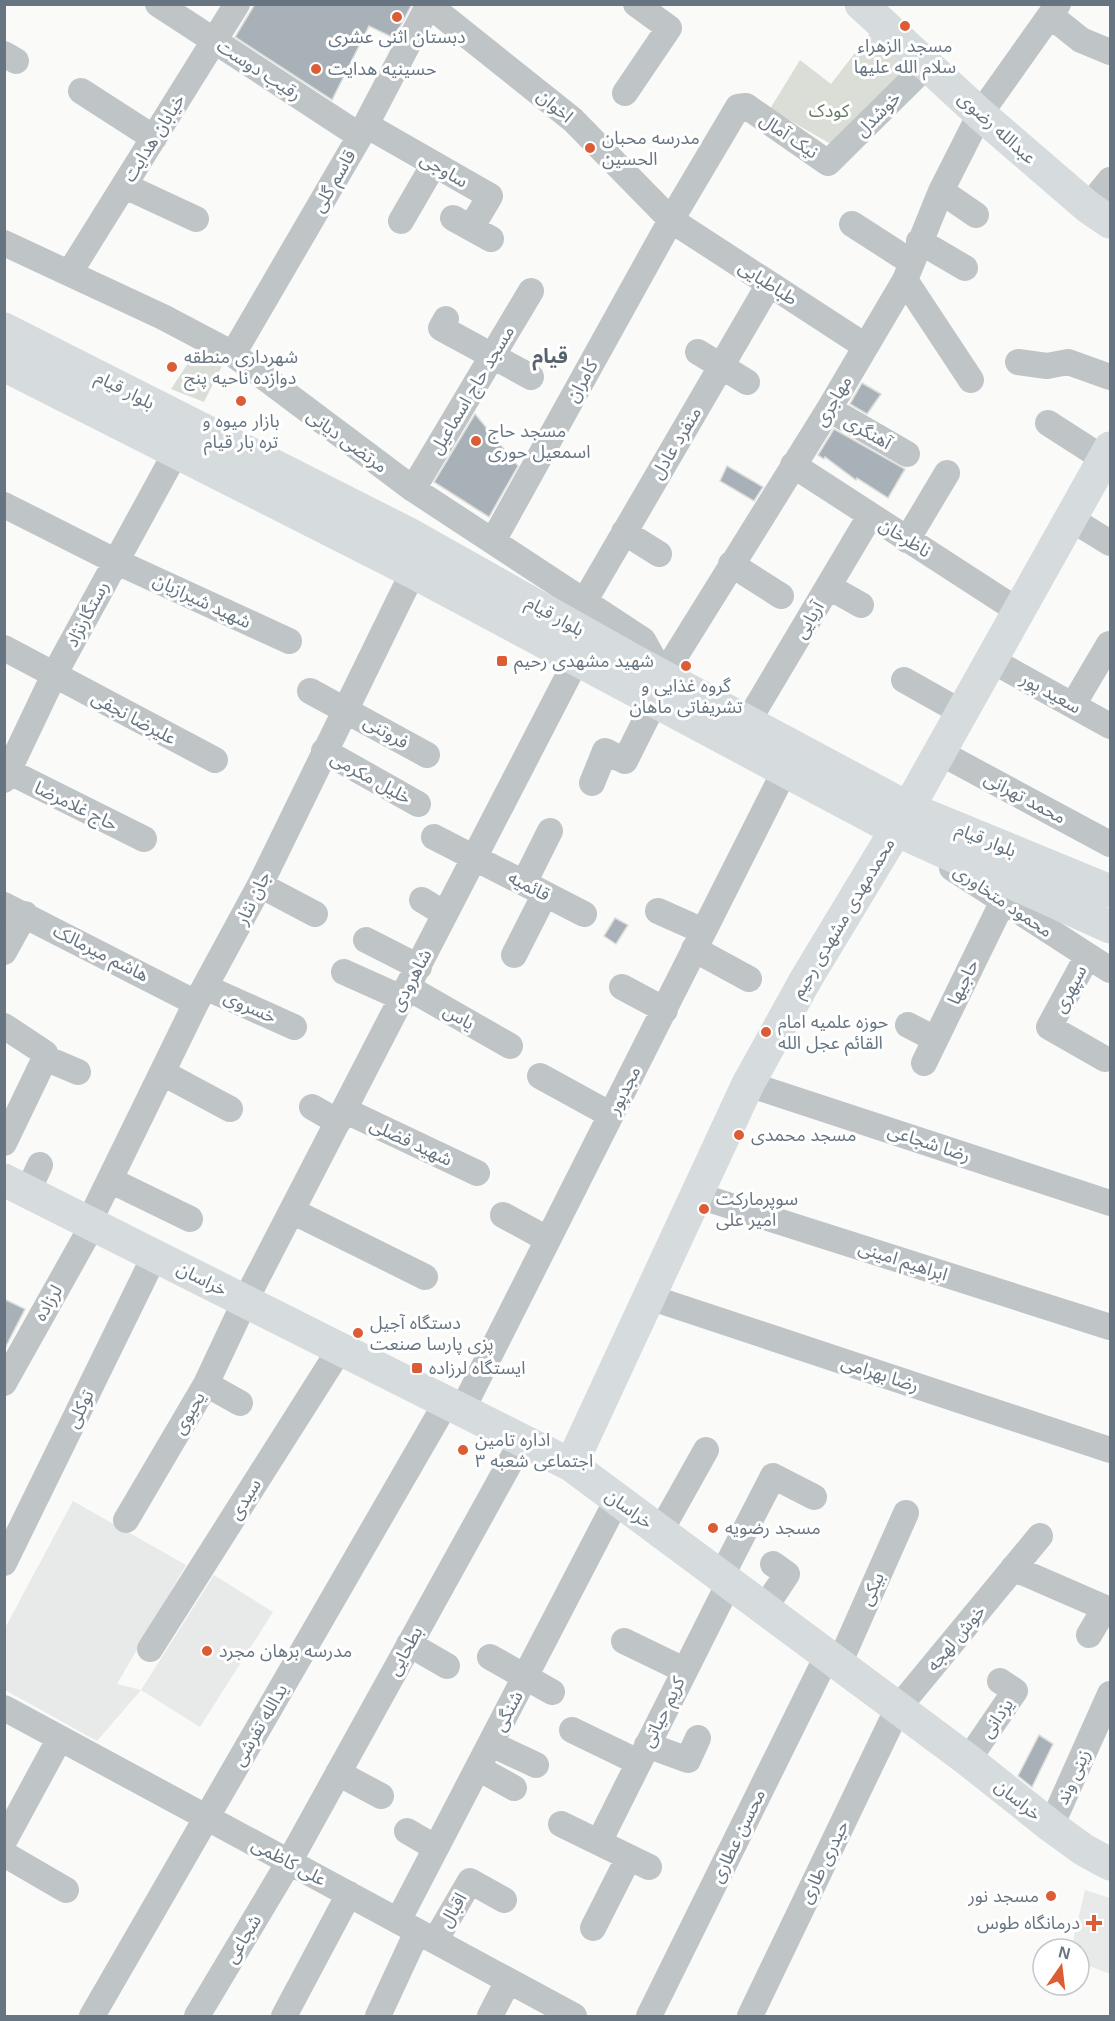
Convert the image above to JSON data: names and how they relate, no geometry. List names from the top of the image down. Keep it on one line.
{"streets":{"main road":["عبدالله رضوی","بلوار قیام","محمدمهدی مشهدی رحیم","خراسان"],"street":["رقیب دوست","اخوان","خوشدل","نیک آمال","خیابان‌ هدایت","ساوجی","قاسم گلی","طباطبایی","کامران","مسجد حاج اسماعیل","مهاجری","آهنگری","مرتضی دیانی","منفرد عادل","ناظرخان","شهید شیرازیان","رستگارنژاد","آریایی","سعید پور","علیرضا نجفی","فروتنی","خلیل مکرمی","محمد تهرانی","حاج غلامرضا","قائمیه","جان نثار","محمود متخاوری","هاشم میرمالک","شاهرودی","حاجیها","سپهری","خسروی","یاس","مجدپور","شهید فضلی","رضا شجاعی","ابراهیم امینی","لرزاده","رضا بهرامی","توکلی","یحیوی","سیدی","بیکی","خوش لهجه","بطحایی","شنگی","کریم حیاتی","یزدانی","یدالله تفرشی","زینی وند","محسن عطاری","علی کاظمی","حیدری طاری","اقبال","شجاعی"]},"crossings":[["رقیب دوست","خیابان‌ هدایت"],["رقیب دوست","ساوجی"],["رقیب دوست","قاسم گلی"],["اخوان","نیک آمال"],["اخوان","قاسم گلی"],["اخوان","طباطبایی"],["اخوان","کامران"],["خوشدل","عبدالله رضوی"],["خوشدل","نیک آمال"],["عبدالله رضوی","مهاجری"],["نیک آمال","طباطبایی"],["نیک آمال","کامران"],["خیابان‌ هدایت","مرتضی دیانی"],["ساوجی","قاسم گلی"],["قاسم گلی","مرتضی دیانی"],["طباطبایی","کامران"],["طباطبایی","مهاجری"],["طباطبایی","منفرد عادل"],["کامران","مرتضی دیانی"],["بلوار قیام","مهاجری"],["بلوار قیام","مرتضی دیانی"],["بلوار قیام","رستگارنژاد"],["بلوار قیام","آریایی"],["بلوار قیام","جان نثار"],["بلوار قیام","محمود متخاوری"],["بلوار قیام","محمدمهدی مشهدی رحیم"],["بلوار قیام","شاهرودی"],["بلوار قیام","مجدپور"],["مسجد حاج اسماعیل","مرتضی دیانی"],["مهاجری","آهنگری"],["مهاجری","مرتضی دیانی"],["مهاجری","ناظرخان"],["مرتضی دیانی","منفرد عادل"],["ناظرخان","آریایی"],["ناظرخان","محمدمهدی مشهدی رحیم"],["شهید شیرازیان","رستگارنژاد"],["رستگارنژاد","علیرضا نجفی"],["رستگارنژاد","حاج غلامرضا"],["سعید پور","محمدمهدی مشهدی رحیم"],["فروتنی","جان نثار"],["خلیل مکرمی","جان نثار"],["محمد تهرانی","محمدمهدی مشهدی رحیم"],["قائمیه","شاهرودی"],["جان نثار","هاشم میرمالک"],["جان نثار","خسروی"],["جان نثار","خراسان"],["جان نثار","لرزاده"],["محمود متخاوری","محمدمهدی مشهدی رحیم"],["محمود متخاوری","حاجیها"],["محمود متخاوری","سپهری"],["محمدمهدی مشهدی رحیم","رضا شجاعی"],["محمدمهدی مشهدی رحیم","ابراهیم امینی"],["محمدمهدی مشهدی رحیم","خراسان"],["محمدمهدی مشهدی رحیم","رضا بهرامی"],["هاشم میرمالک","خسروی"],["شاهرودی","یاس"],["شاهرودی","شهید فضلی"],["شاهرودی","خراسان"],["شاهرودی","یحیوی"],["مجدپور","خراسان"],["مجدپور","یدالله تفرشی"],["خراسان","لرزاده"],["خراسان","توکلی"],["خراسان","یحیوی"],["خراسان","سیدی"],["خراسان","بیکی"],["خراسان","خوش لهجه"],["خراسان","بطحایی"],["خراسان","شنگی"],["خراسان","کریم حیاتی"],["خراسان","یزدانی"],["خراسان","یدالله تفرشی"],["خراسان","زینی وند"],["خراسان","محسن عطاری"],["خراسان","حیدری طاری"],["بیکی","محسن عطاری"],["خوش لهجه","حیدری طاری"],["بطحایی","علی کاظمی"],["بطحایی","شجاعی"],["شنگی","علی کاظمی"],["شنگی","اقبال"],["یدالله تفرشی","علی کاظمی"],["علی کاظمی","اقبال"],["علی کاظمی","شجاعی"]],"districts":["قیام"],"parks":["کودک"],"places":{"other":["دبستان اثنی عشری","مسجد الزهراء سلام الله علیها","حسینیه هدایت","مدرسه محبان الحسین","شهرداری منطقه دوازده ناحیه پنج","بازار میوه و تره بار قیام","مسجد حاج اسمعیل حوری","گروه غذایی و تشریفاتی ماهان","حوزه علمیه امام القائم عجل الله","مسجد محمدی","سوپرمارکت امیر علی","دستگاه آجیل پزی پارسا صنعت","اداره تامین اجتماعی شعبه ۳","مسجد رضویه","مدرسه برهان مجرد","مسجد نور"],"transit":["شهید مشهدی رحیم","ایستگاه لرزاده"],"health":["درمانگاه طوس"]},"north":"top"}
